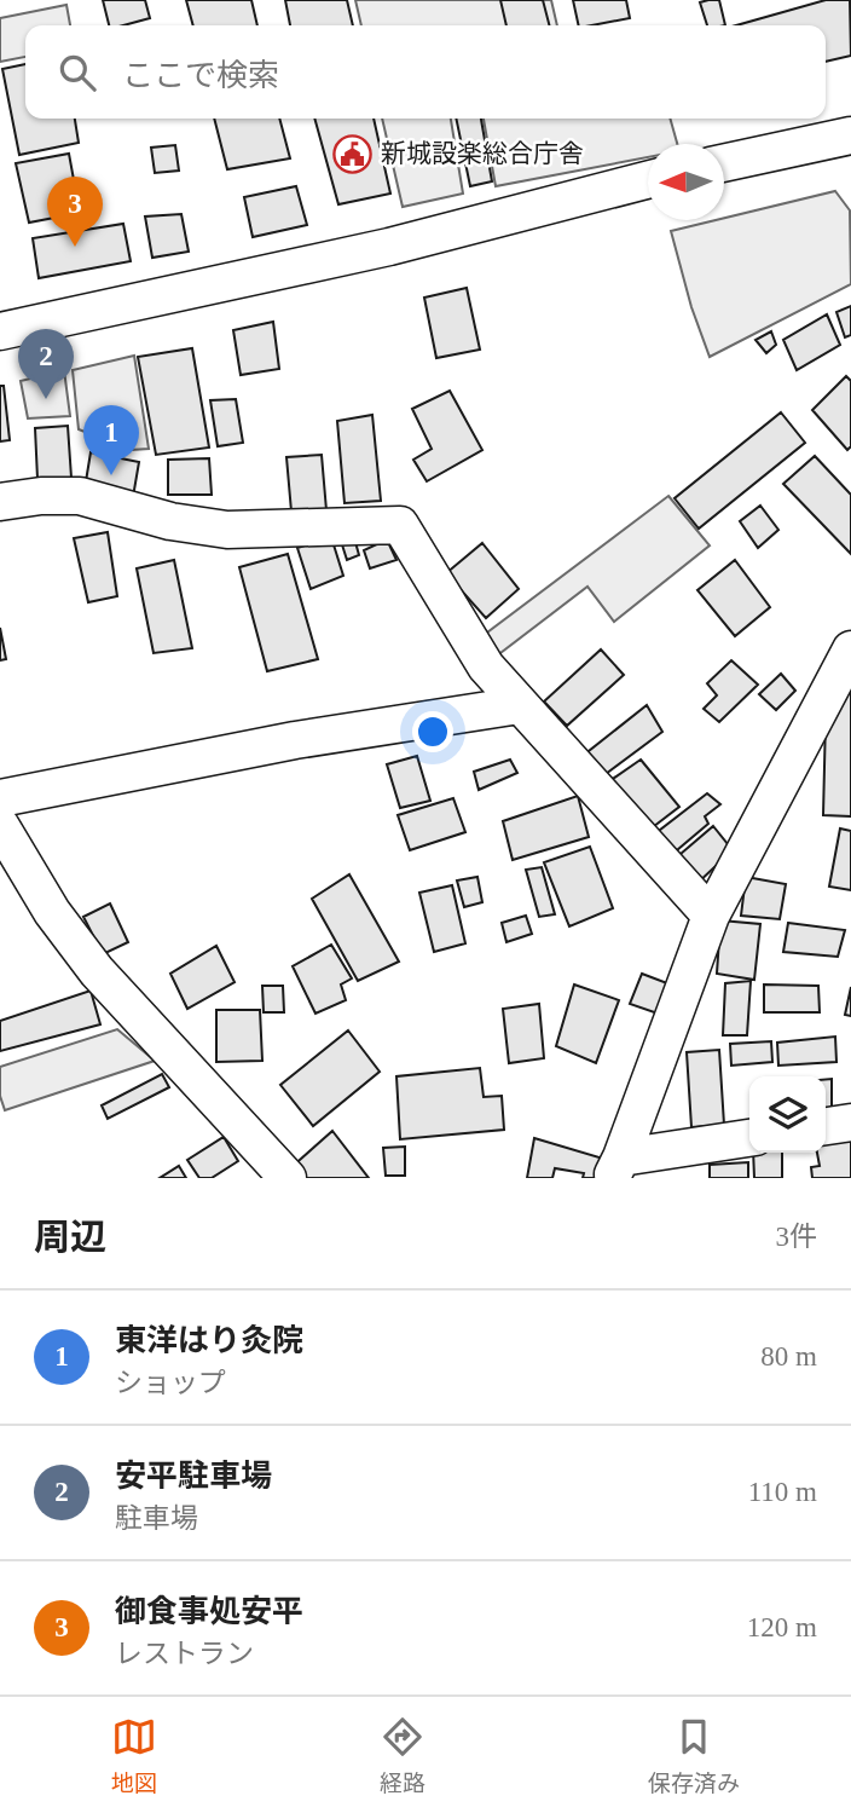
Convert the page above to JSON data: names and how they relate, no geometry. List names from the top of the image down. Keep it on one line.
{"places":{"public building":["新城設楽総合庁舎"]},"north":"left","page":{"search":"ここで検索","pins":["3","2","1"],"heading":["周辺","3件"],"list":[{"mark":"1","name":"東洋はり灸院","note":"ショップ","value":"80 m"},{"mark":"2","name":"安平駐車場","note":"駐車場","value":"110 m"},{"mark":"3","name":"御食事処安平","note":"レストラン","value":"120 m"}],"nav":["地図","経路","保存済み"]}}
